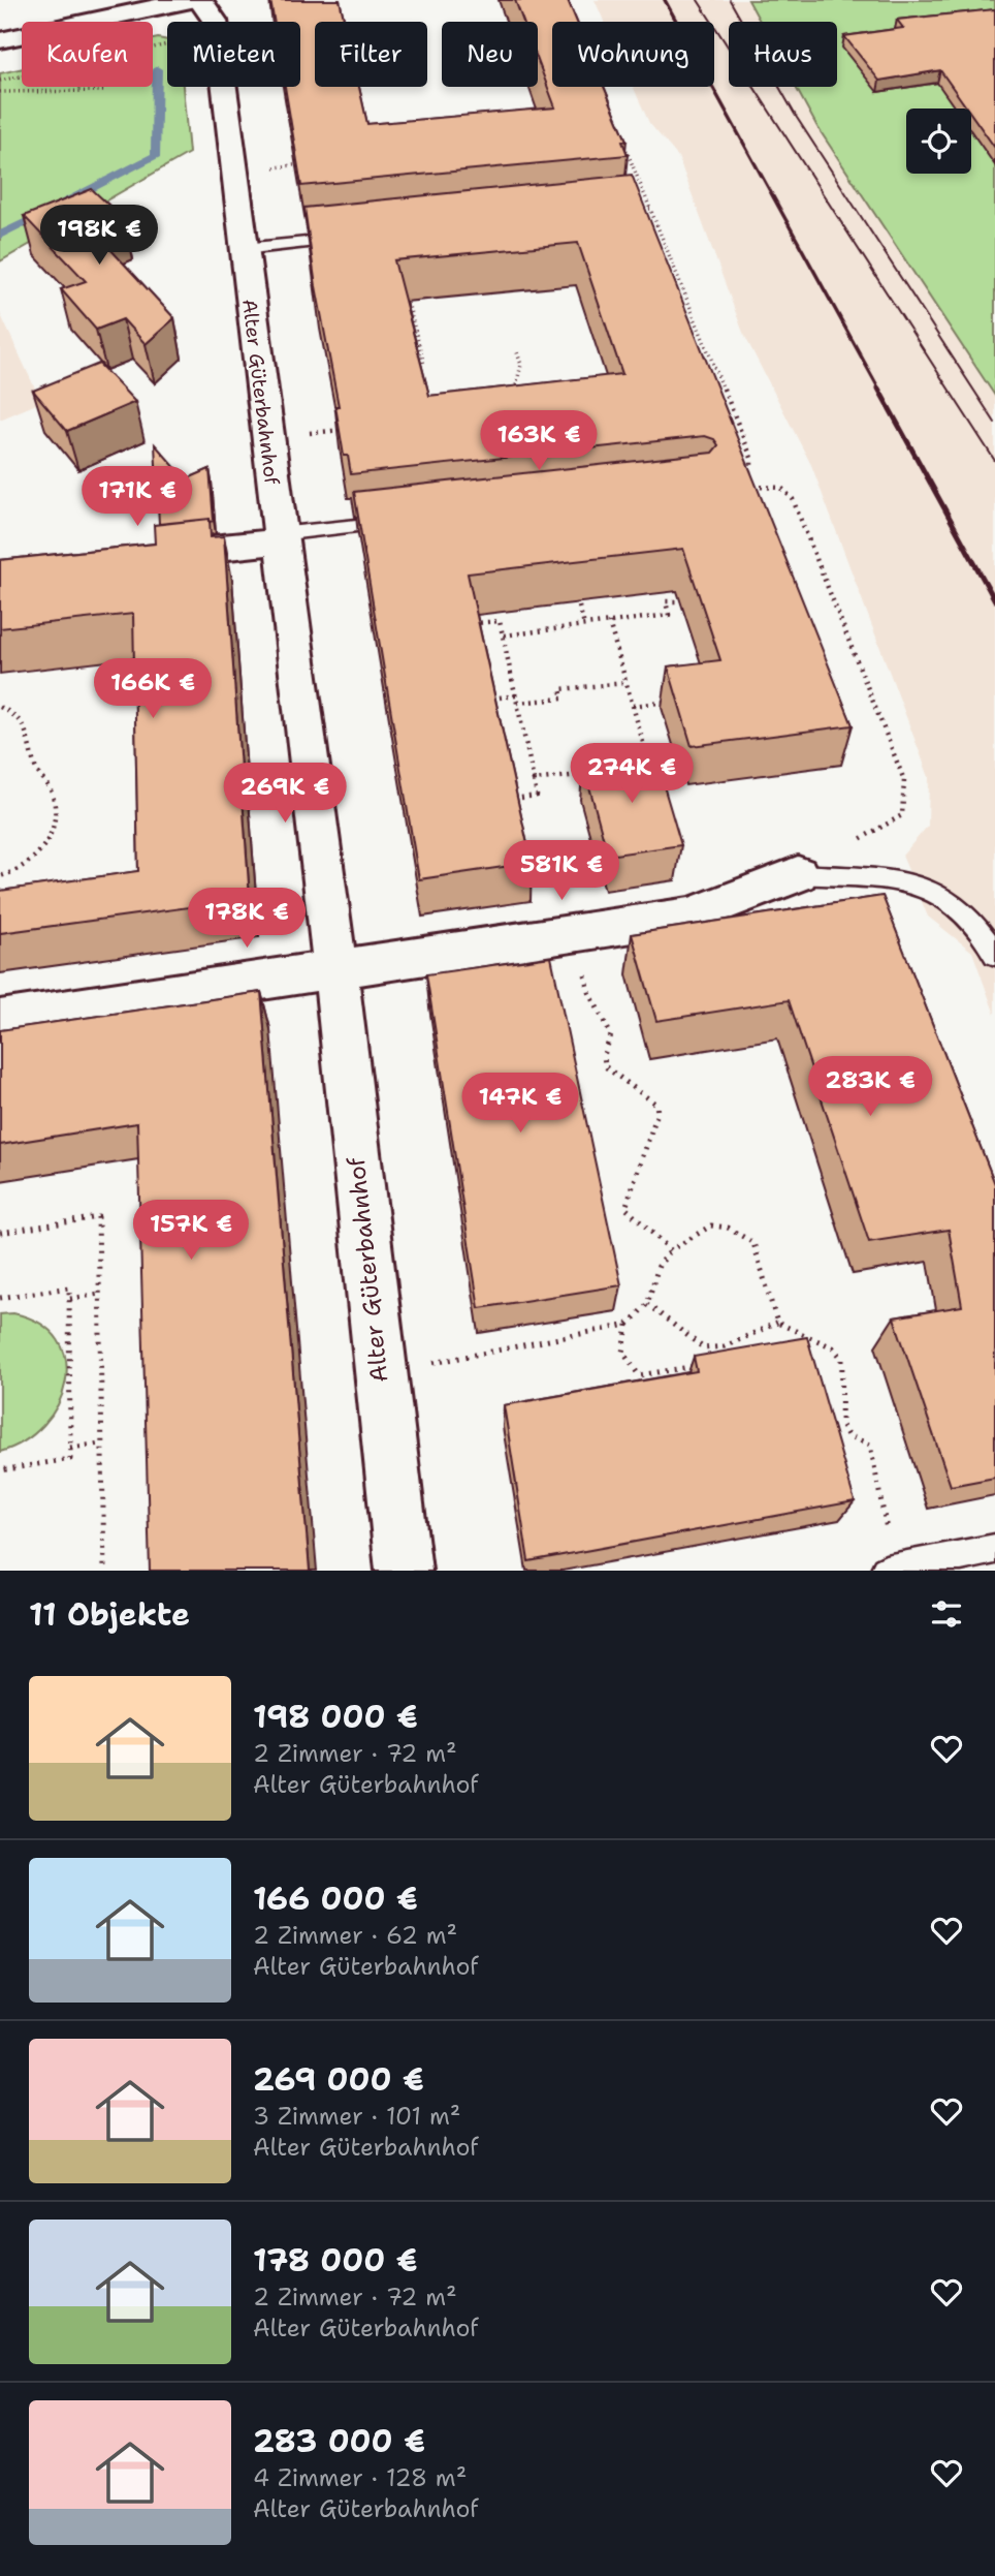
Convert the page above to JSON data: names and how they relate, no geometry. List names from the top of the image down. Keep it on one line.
{"streets":{"street":["Alter Güterbahnhof"]},"page":{"chip":["Kaufen","Mieten","Filter","Neu","Wohnung","Haus"],"price":["198K €","163K €","171K €","166K €","274K €","269K €","581K €","178K €","283K €","147K €","157K €"],"heading":"11 Objekte","list":[{"name":"198 000 €","note":"2 Zimmer · 72 m² · Alter Güterbahnhof"},{"name":"166 000 €","note":"2 Zimmer · 62 m² · Alter Güterbahnhof"},{"name":"269 000 €","note":"3 Zimmer · 101 m² · Alter Güterbahnhof"},{"name":"178 000 €","note":"2 Zimmer · 72 m² · Alter Güterbahnhof"},{"name":"283 000 €","note":"4 Zimmer · 128 m² · Alter Güterbahnhof"}]}}
